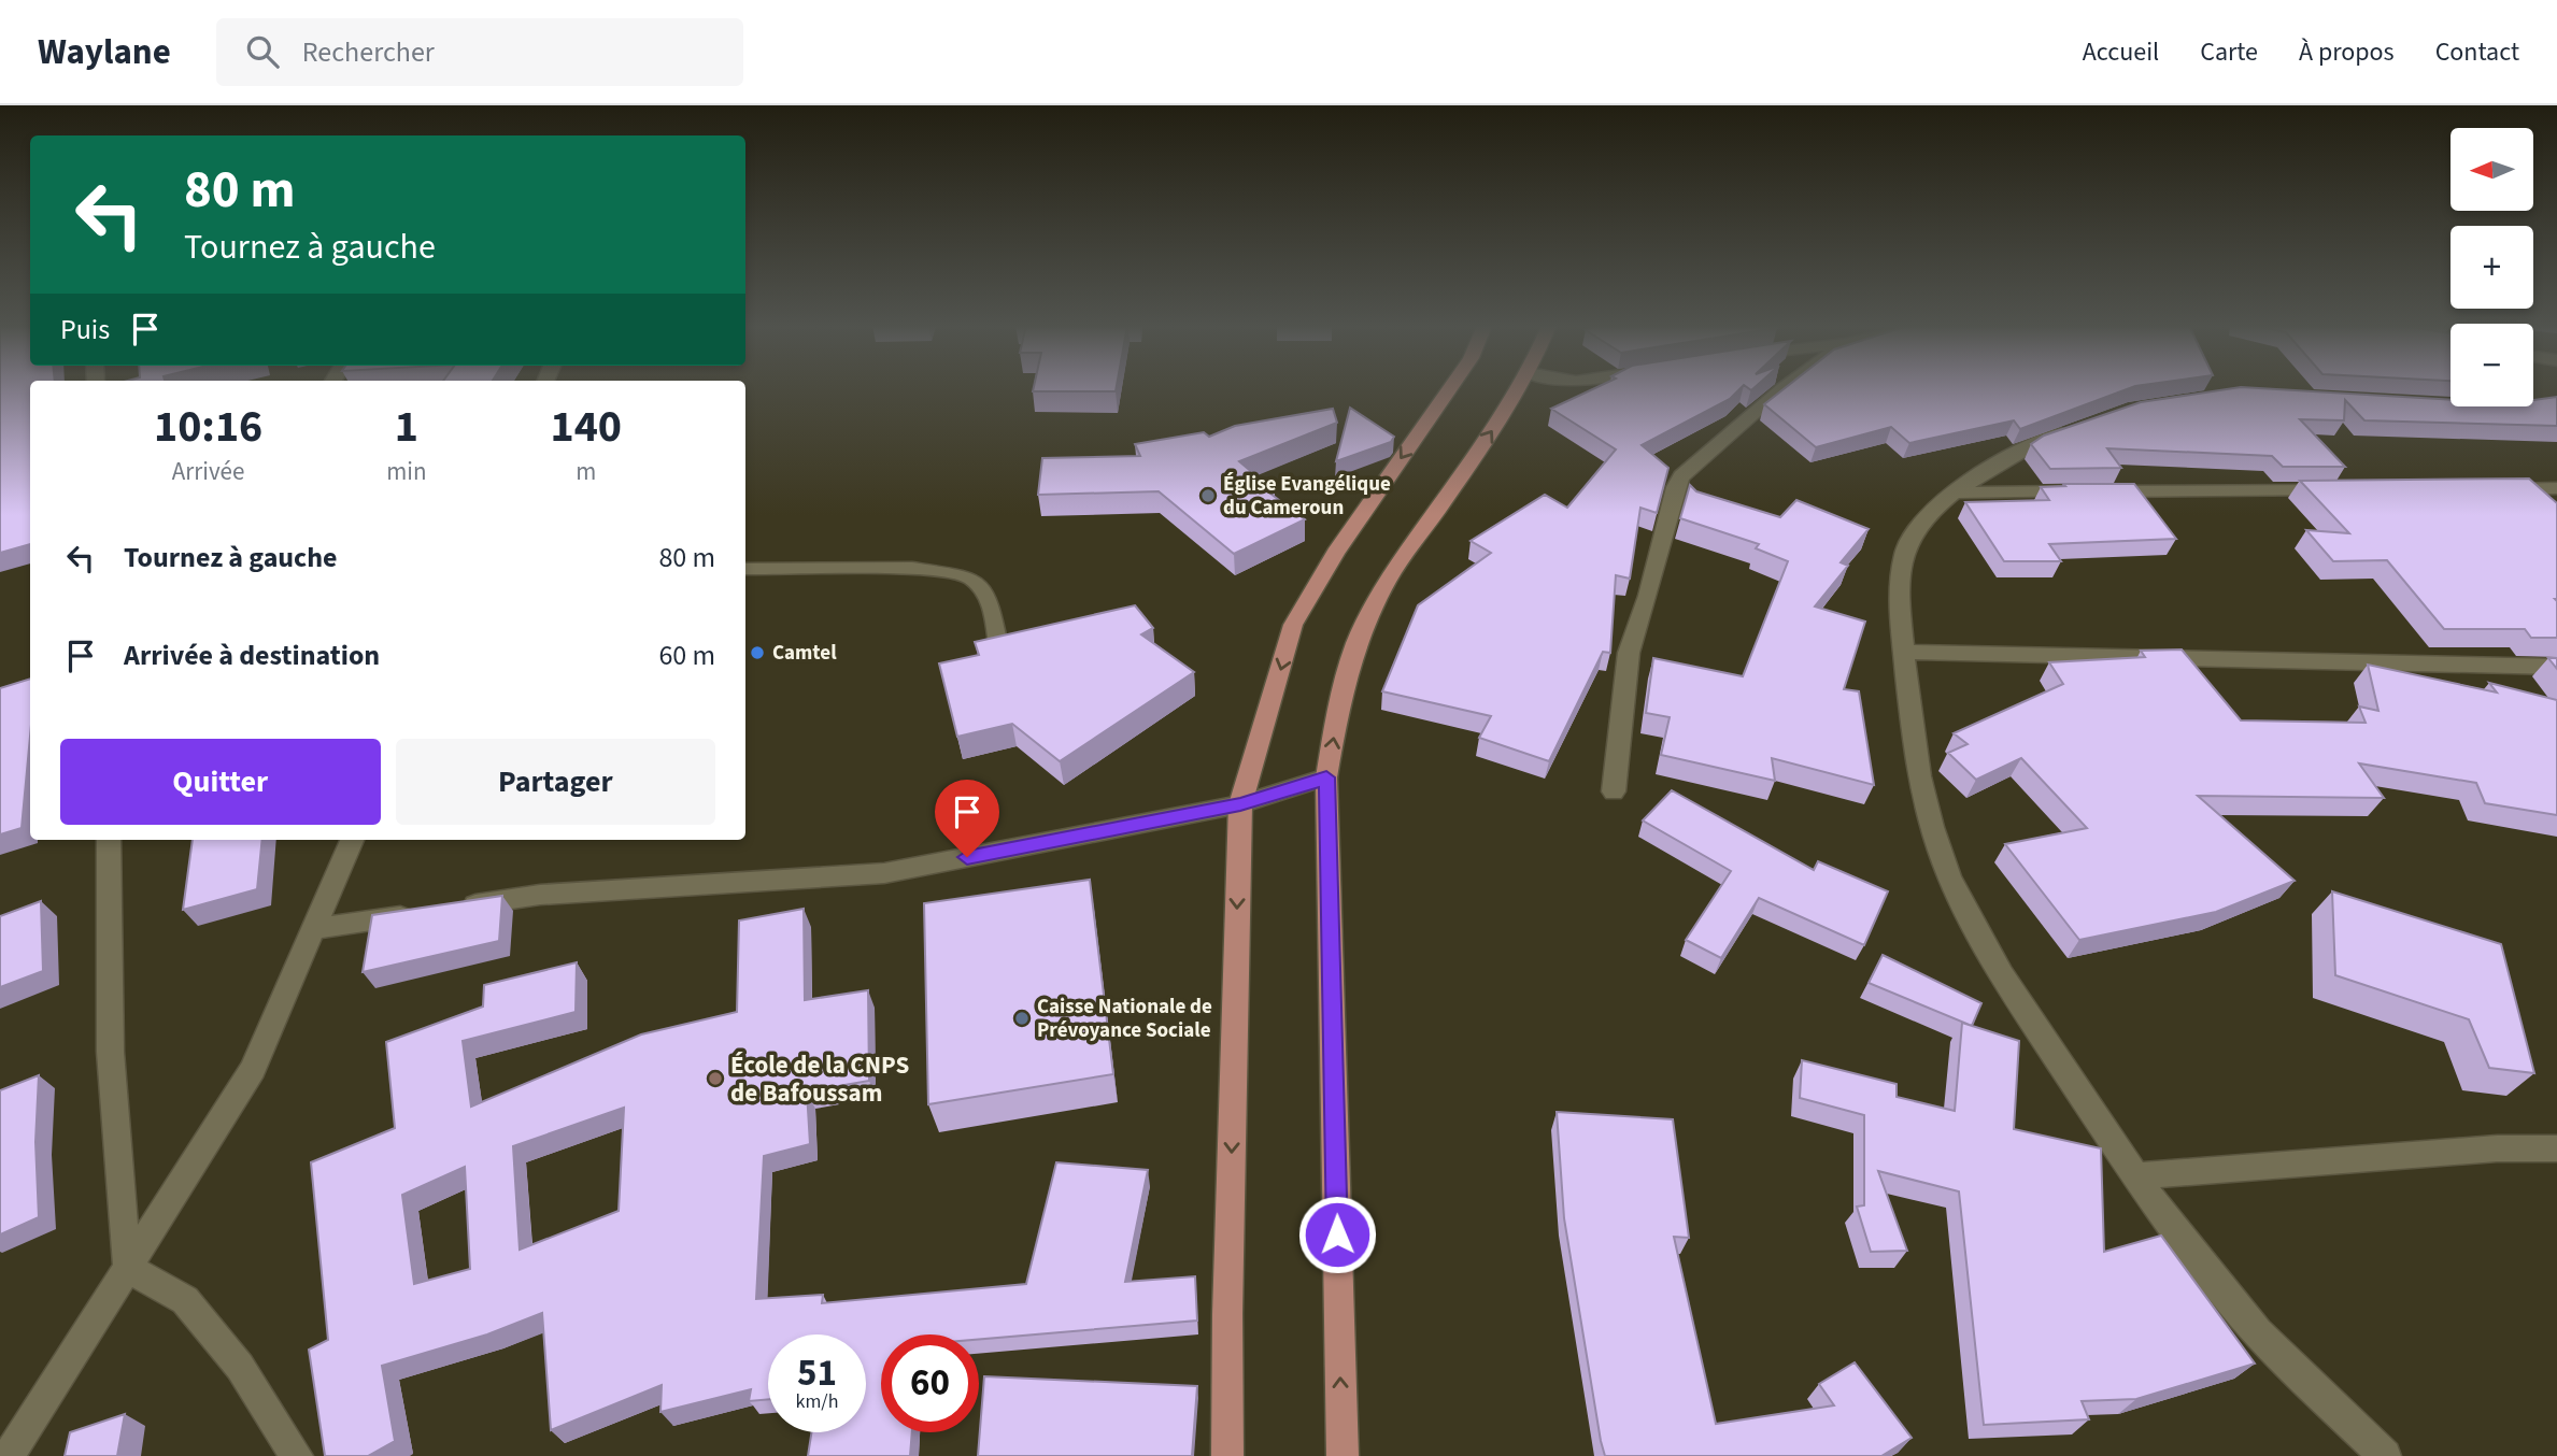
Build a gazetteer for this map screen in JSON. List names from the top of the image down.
{
  "places": [
    "Église Evangélique du Cameroun",
    "Camtel",
    "Caisse Nationale de Prévoyance Sociale",
    "École de la CNPS de Bafoussam"
  ],
  "north": "left",
  "page": {
    "header": "Waylane",
    "search": "Rechercher",
    "nav": [
      "Accueil",
      "Carte",
      "À propos",
      "Contact"
    ],
    "map_buttons": ["+", "−"],
    "turn": ["80 m", "Tournez à gauche"],
    "then": "Puis",
    "eta": [
      "10:16",
      "Arrivée",
      "1",
      "min",
      "140",
      "m"
    ],
    "list": [
      {
        "name": "Tournez à gauche",
        "value": "80 m"
      },
      {
        "name": "Arrivée à destination",
        "value": "60 m"
      }
    ],
    "buttons": ["Quitter", "Partager"],
    "speed": "51 km/h",
    "limit": "60"
  }
}
